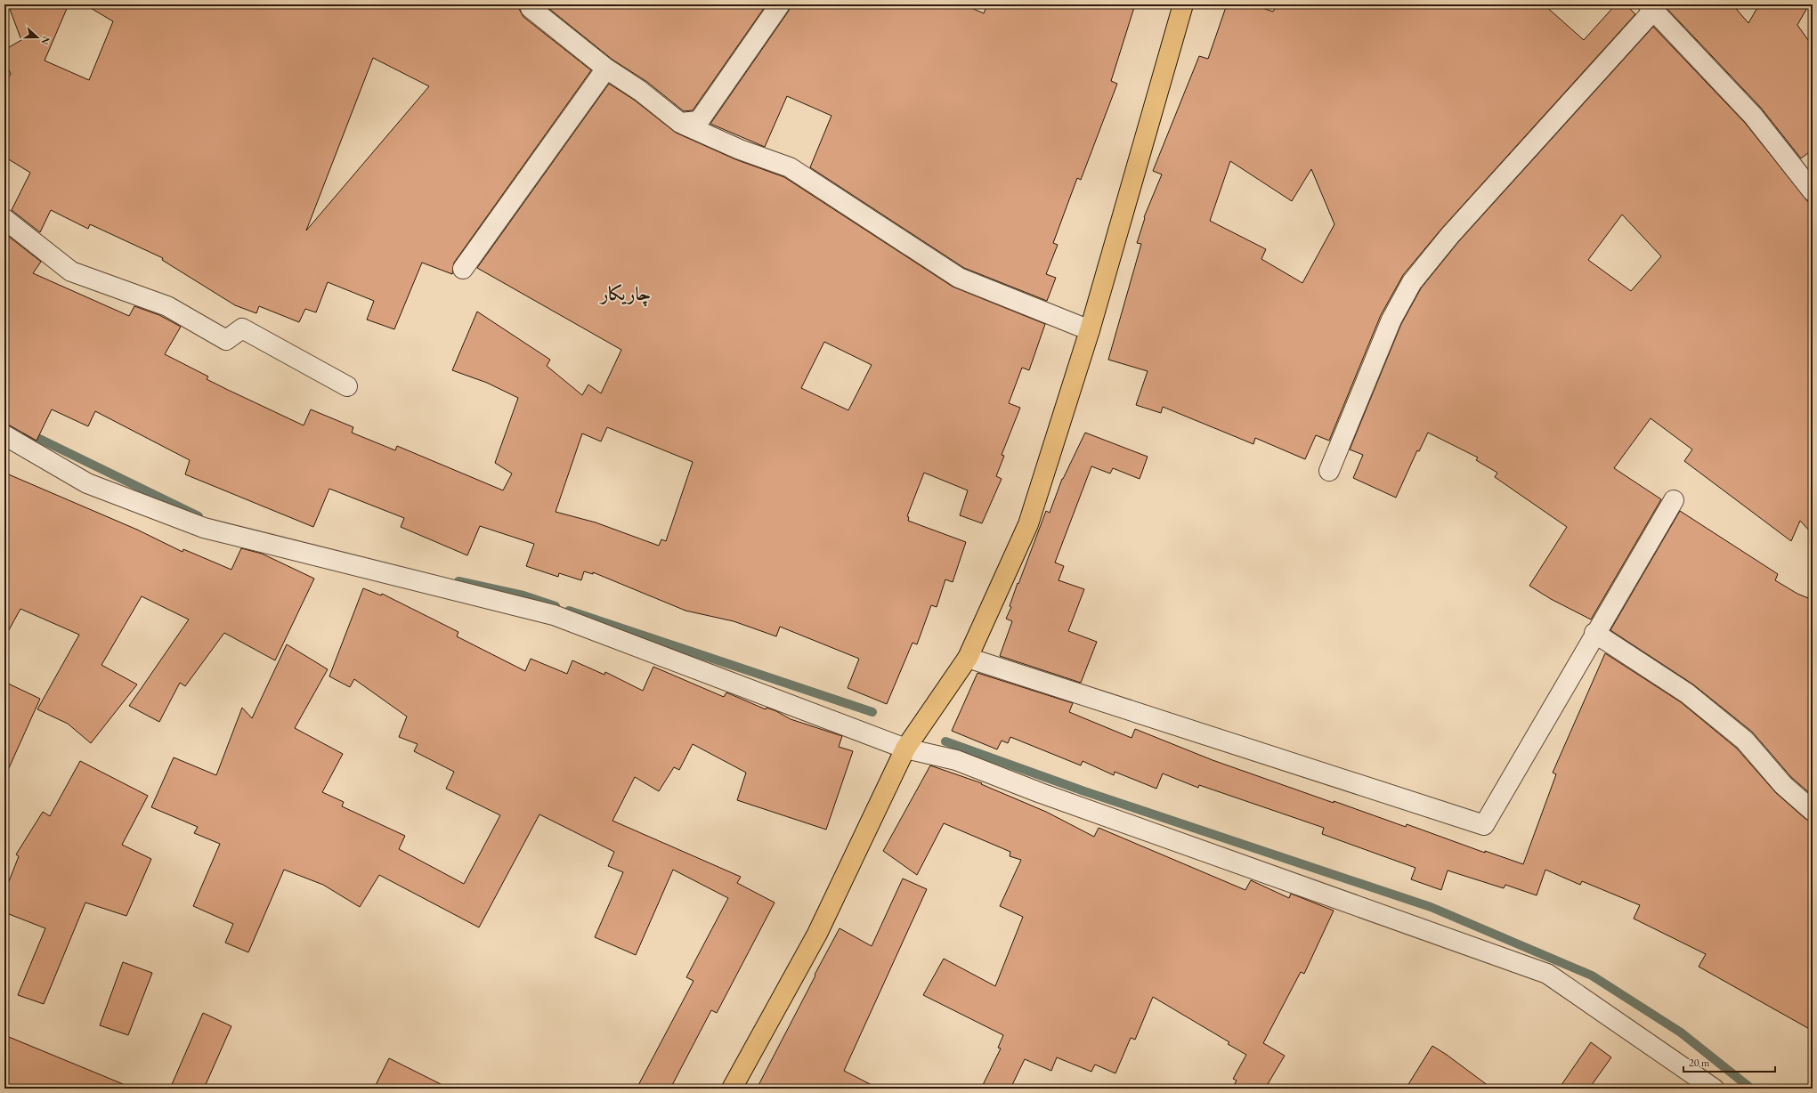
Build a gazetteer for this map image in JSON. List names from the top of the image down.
{
  "districts": ["چاریکار"],
  "scale_bar": "20 m",
  "north": "right"
}
